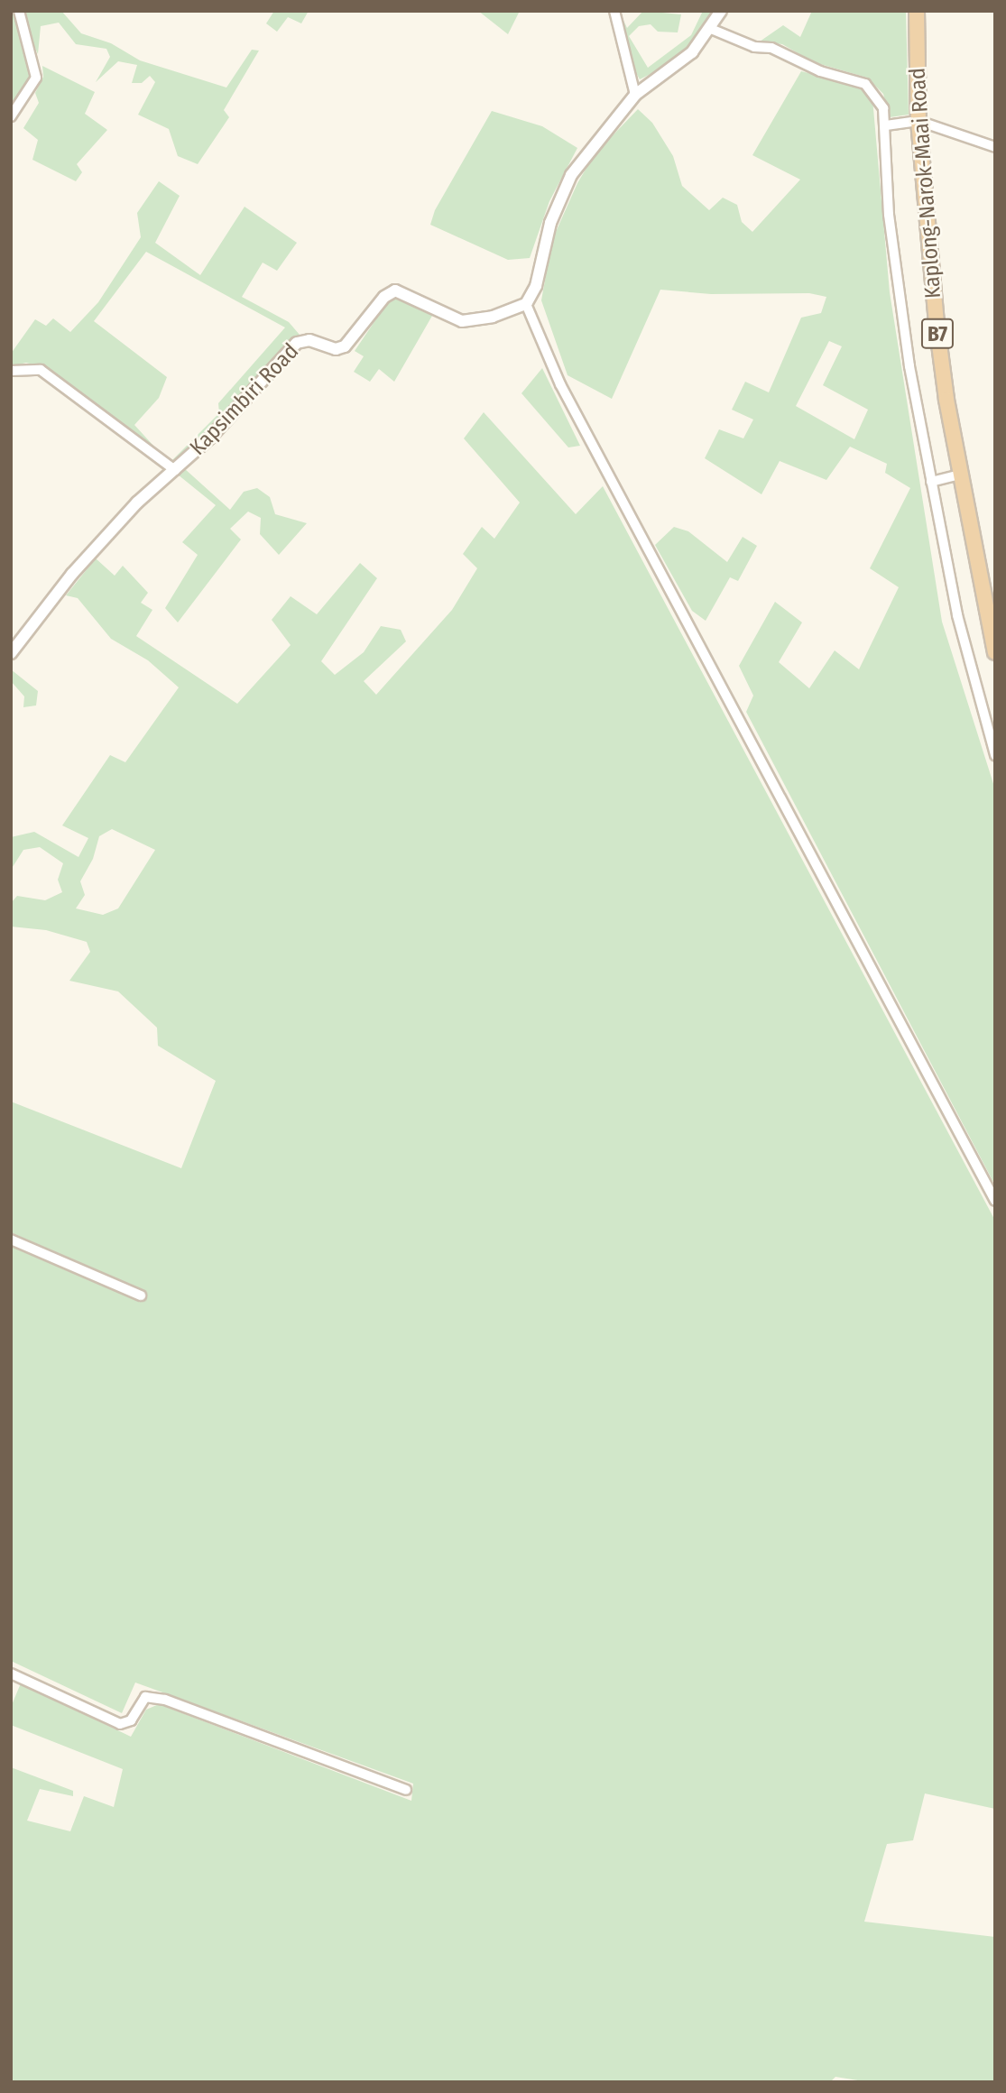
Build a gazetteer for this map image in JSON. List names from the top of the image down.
{
  "streets": {
    "highway": ["Kaplong-Narok-Maai Road", "B7"],
    "street": ["Kapsimbiri Road"]
  }
}
